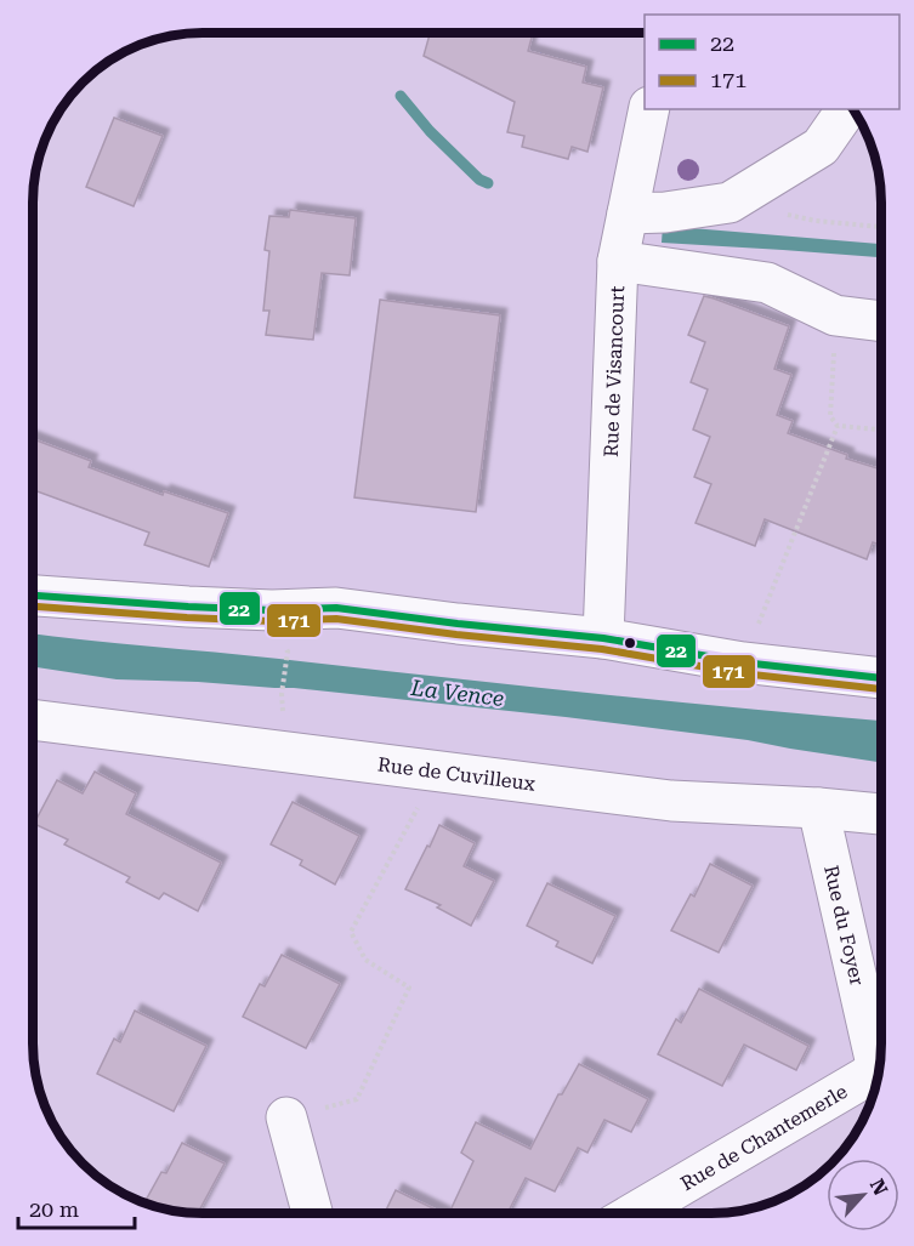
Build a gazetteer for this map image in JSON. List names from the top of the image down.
{
  "streets": {
    "street": [
      "Rue de Visancourt",
      "Rue de Cuvilleux",
      "Rue du Foyer",
      "Rue de Chantemerle"
    ]
  },
  "crossings": [
    ["Rue de Cuvilleux", "Rue du Foyer"]
  ],
  "water": ["La Vence"],
  "lines": ["transit line 22", "transit line 171"],
  "legend": ["22", "171"],
  "scale_bar": "20 m",
  "north": "top right"
}
